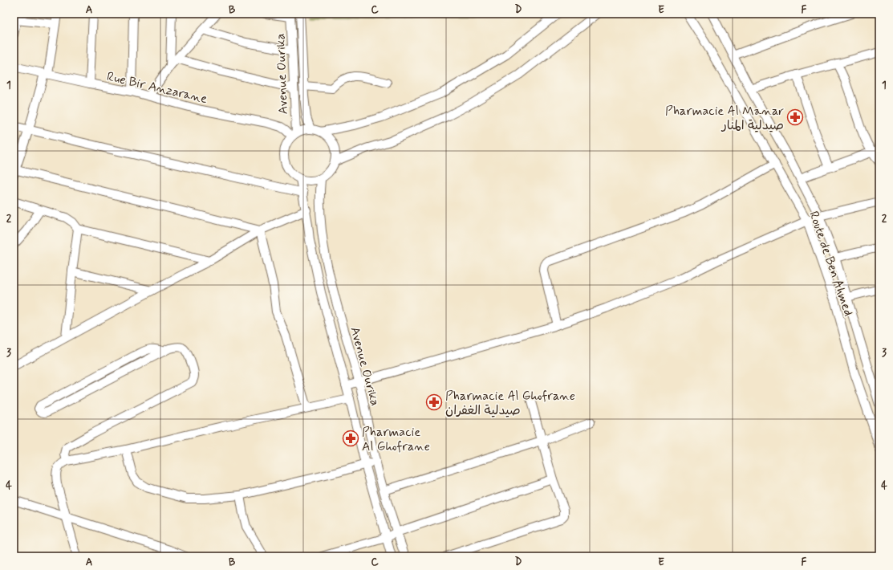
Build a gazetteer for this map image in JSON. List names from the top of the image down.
{
  "streets": {
    "street": ["Avenue Ourika", "Rue Bir Anzarane", "Route de Ben Ahmed"]
  },
  "crossings": [
    ["Avenue Ourika", "Rue Bir Anzarane"]
  ],
  "places": {
    "pharmacy": ["Pharmacie Al Manar صيدلية المنار", "Pharmacie Al Ghofrane صيدلية الغفران", "Pharmacie Al Ghofrane"]
  },
  "grid": {
    "columns": [
      "A",
      "B",
      "C",
      "D",
      "E",
      "F"
    ],
    "rows": [
      "1",
      "2",
      "3",
      "4"
    ]
  }
}
